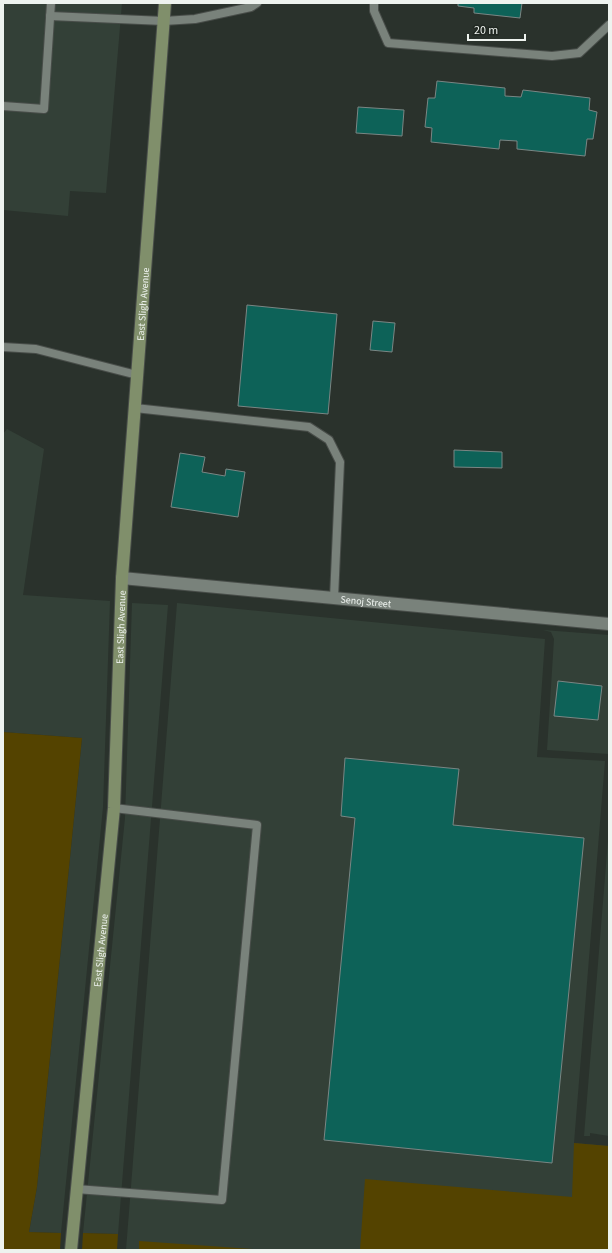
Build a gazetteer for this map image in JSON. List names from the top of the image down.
{
  "streets": {
    "street": ["East Sligh Avenue", "Senoj Street"]
  },
  "crossings": [
    ["East Sligh Avenue", "Senoj Street"]
  ],
  "scale_bar": "20 m"
}
